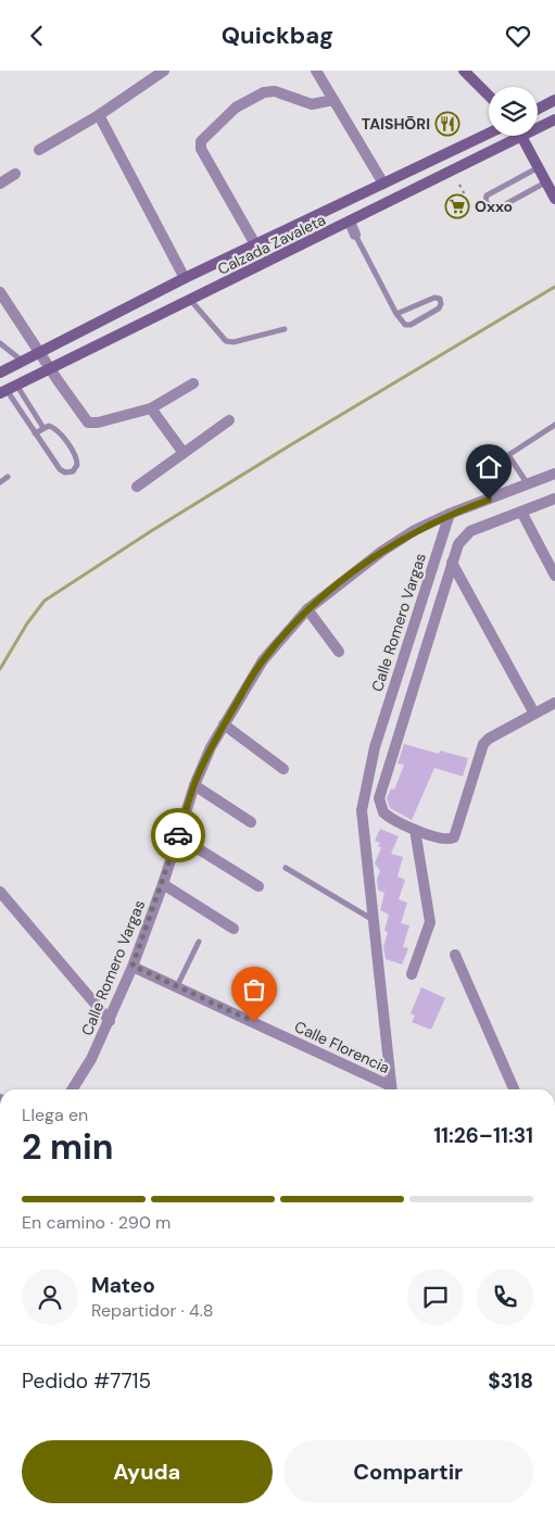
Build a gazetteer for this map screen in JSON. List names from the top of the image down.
{
  "streets": {
    "main road": ["Calzada Zavaleta"],
    "street": ["Calle Romero Vargas", "Calle Florencia"]
  },
  "crossings": [
    ["Calle Romero Vargas", "Calle Florencia"]
  ],
  "places": {
    "restaurant": ["TAISHŌRI"],
    "supermarket": ["Oxxo"]
  },
  "page": {
    "header": "Quickbag",
    "heading": ["2 min", "Llega en", "11:26–11:31"],
    "panel": [
      "Mateo",
      "Repartidor · 4.8",
      "Pedido #7715",
      "$318"
    ],
    "bar": "En camino · 290 m",
    "buttons": ["Ayuda", "Compartir"]
  }
}
